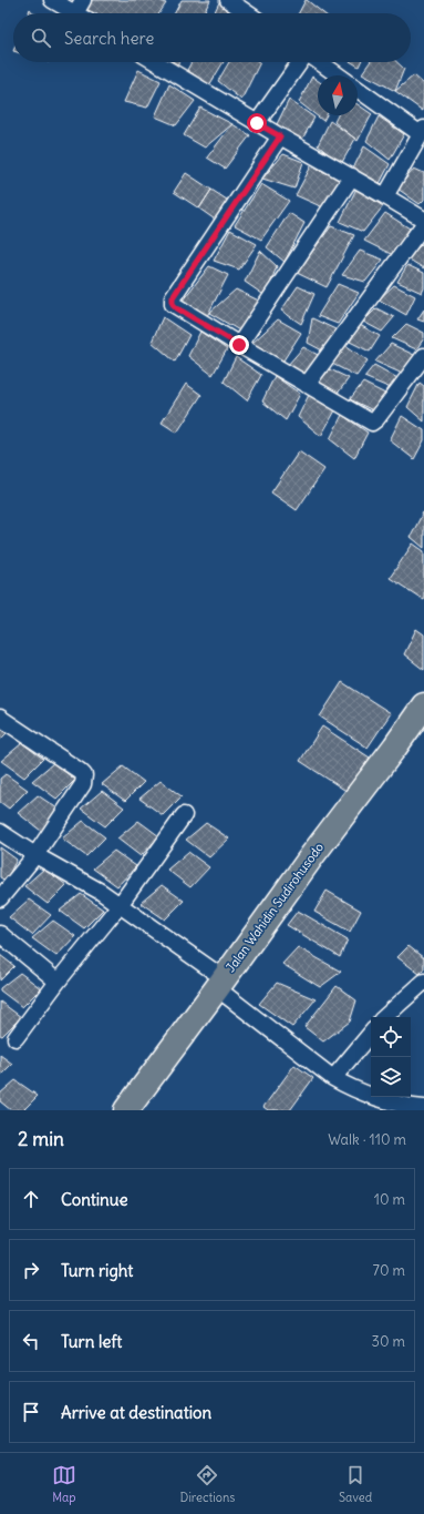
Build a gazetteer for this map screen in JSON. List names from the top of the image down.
{
  "streets": {
    "highway": ["Jalan Wahidin Sudirohusodo"]
  },
  "north": "top",
  "page": {
    "search": "Search here",
    "heading": ["2 min", "Walk · 110 m"],
    "list": [
      ["Continue", "10 m"],
      ["Turn right", "70 m"],
      ["Turn left", "30 m"],
      "Arrive at destination"
    ],
    "nav": ["Map", "Directions", "Saved"]
  }
}
